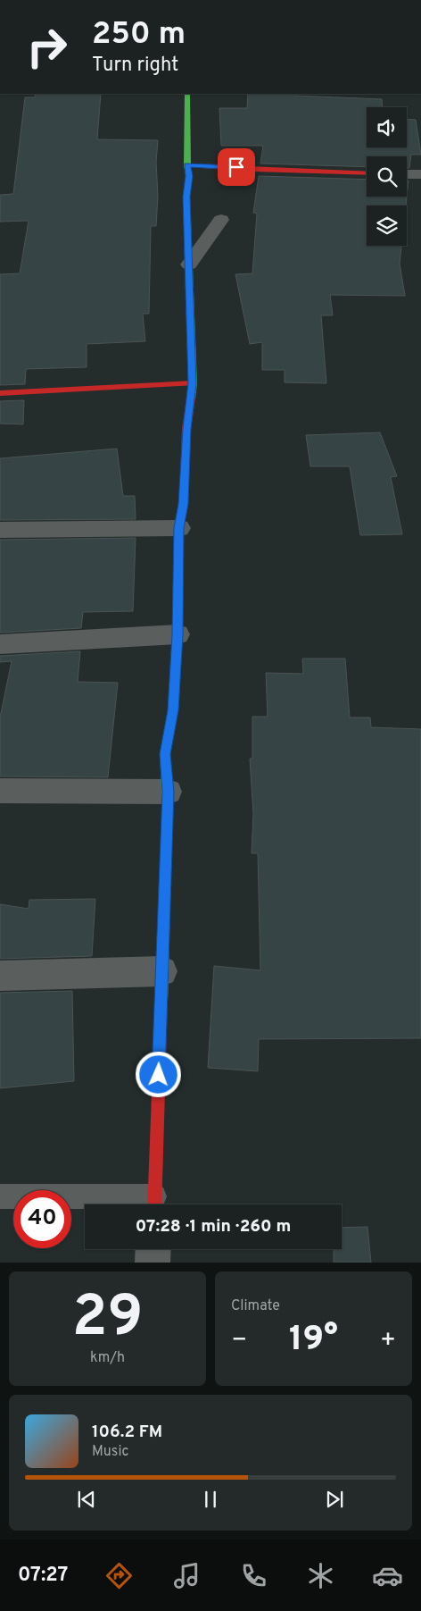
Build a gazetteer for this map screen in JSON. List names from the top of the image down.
{
  "page": {
    "turn": ["250 m", "Turn right"],
    "limit": "40",
    "trip": "07:28 · 1 min · 260 m",
    "tile": [
      ["29", "km/h"],
      "Climate"
    ],
    "heat": ["−", "19°", "+"],
    "song": ["106.2 FM", "Music"],
    "tabs": "07:27"
  }
}
